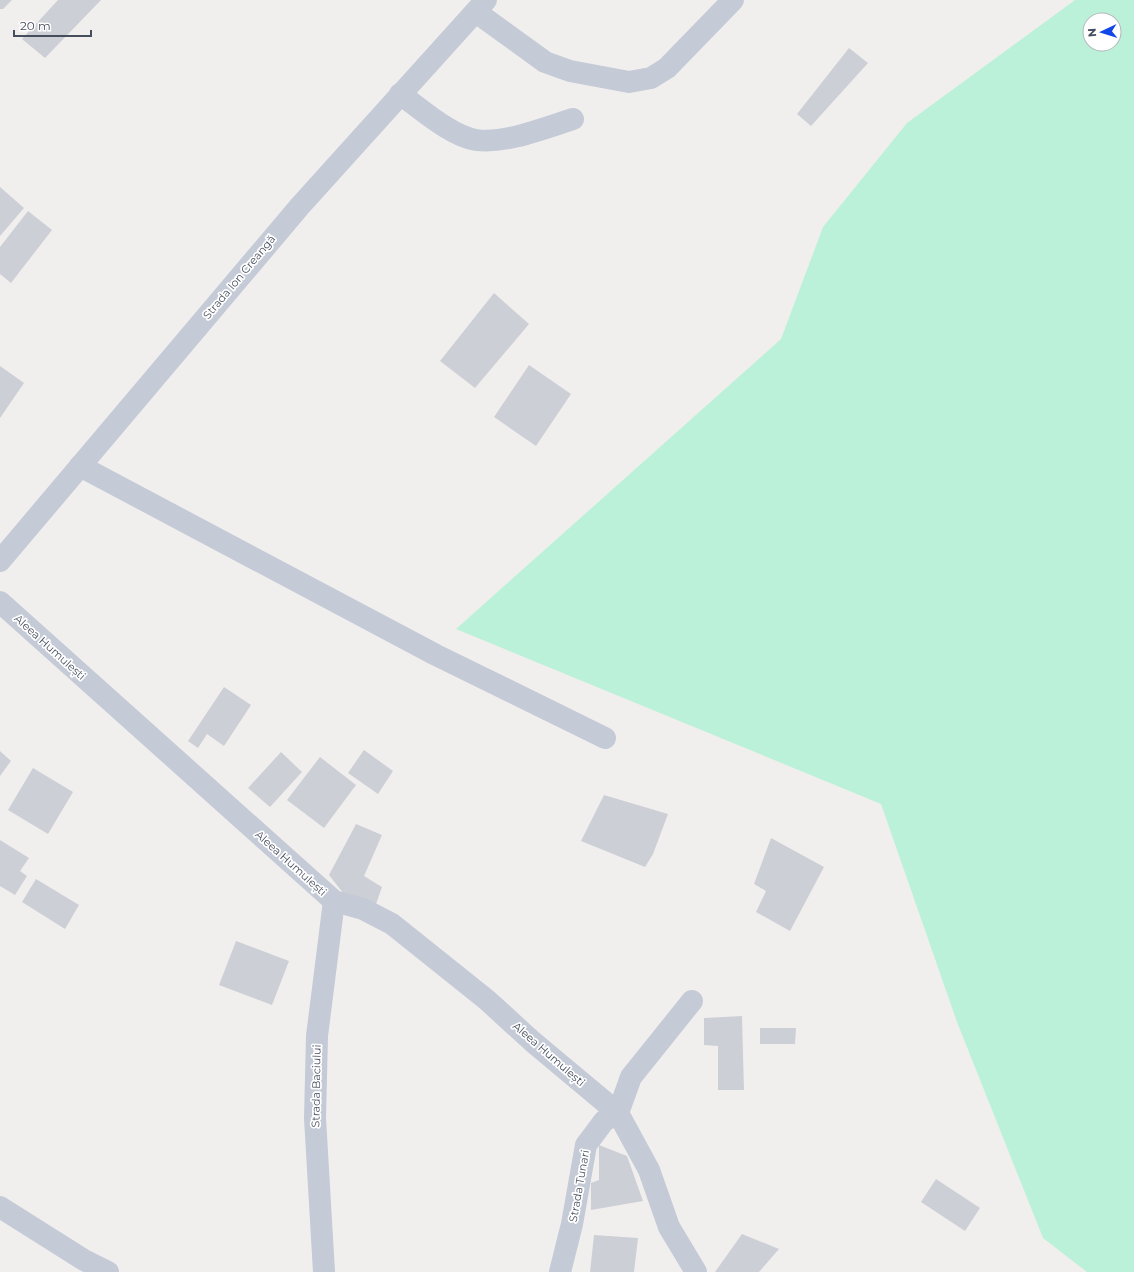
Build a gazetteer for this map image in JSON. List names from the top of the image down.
{
  "streets": {
    "street": [
      "Strada Ion Creangă",
      "Aleea Humulești",
      "Strada Baciului",
      "Strada Tunari"
    ]
  },
  "crossings": [
    ["Aleea Humulești", "Strada Baciului"],
    ["Aleea Humulești", "Strada Tunari"]
  ],
  "scale_bar": "20 m",
  "north": "left"
}
